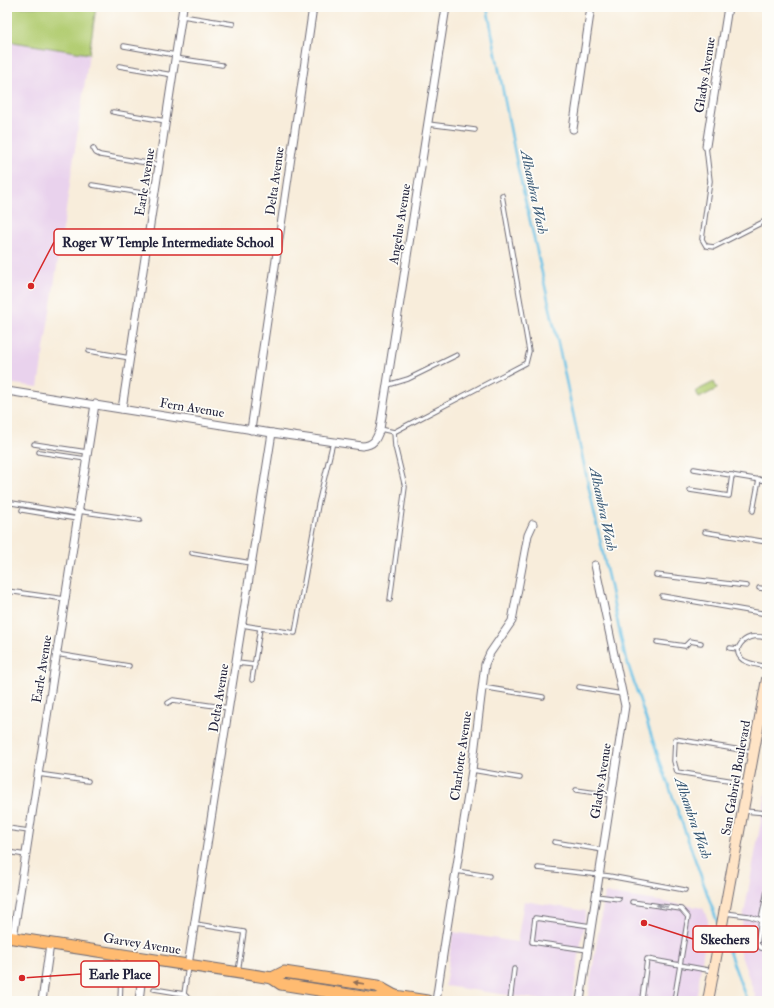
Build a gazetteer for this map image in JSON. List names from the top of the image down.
{
  "streets": {
    "main road": ["San Gabriel Boulevard", "Garvey Avenue"],
    "street": [
      "Gladys Avenue",
      "Delta Avenue",
      "Earle Avenue",
      "Angelus Avenue",
      "Fern Avenue",
      "Charlotte Avenue"
    ]
  },
  "crossings": [
    ["Delta Avenue", "Fern Avenue"],
    ["Delta Avenue", "Garvey Avenue"],
    ["Earle Avenue", "Fern Avenue"],
    ["Earle Avenue", "Garvey Avenue"],
    ["Angelus Avenue", "Fern Avenue"]
  ],
  "water": ["Alhambra Wash"],
  "places": ["Roger W Temple Intermediate School", "Skechers", "Earle Place"]
}
